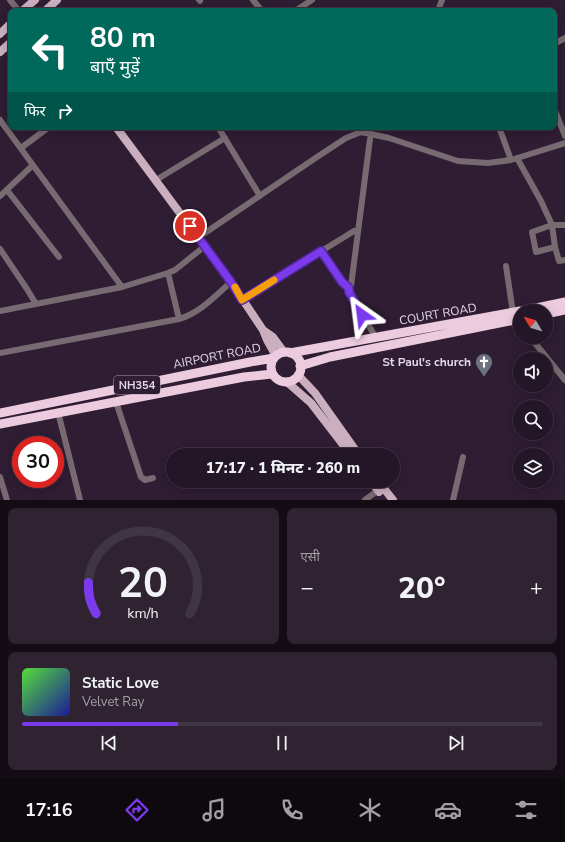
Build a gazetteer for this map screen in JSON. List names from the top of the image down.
{
  "streets": {
    "highway": ["COURT ROAD", "AIRPORT ROAD", "NH354"]
  },
  "crossings": [
    ["COURT ROAD", "AIRPORT ROAD"],
    ["COURT ROAD", "NH354"],
    ["AIRPORT ROAD", "NH354"]
  ],
  "places": {
    "church": ["St Paul's church"]
  },
  "north": "top left",
  "page": {
    "turn": ["80 m", "बाएँ मुड़ें"],
    "then": "फिर",
    "limit": "30",
    "trip": "17:17 · 1 मिनट · 260 m",
    "tile": "एसी",
    "heat": ["−", "20°", "+"],
    "song": ["Static Love", "Velvet Ray"],
    "tabs": "17:16",
    "gauge": ["20", "km/h"]
  }
}
